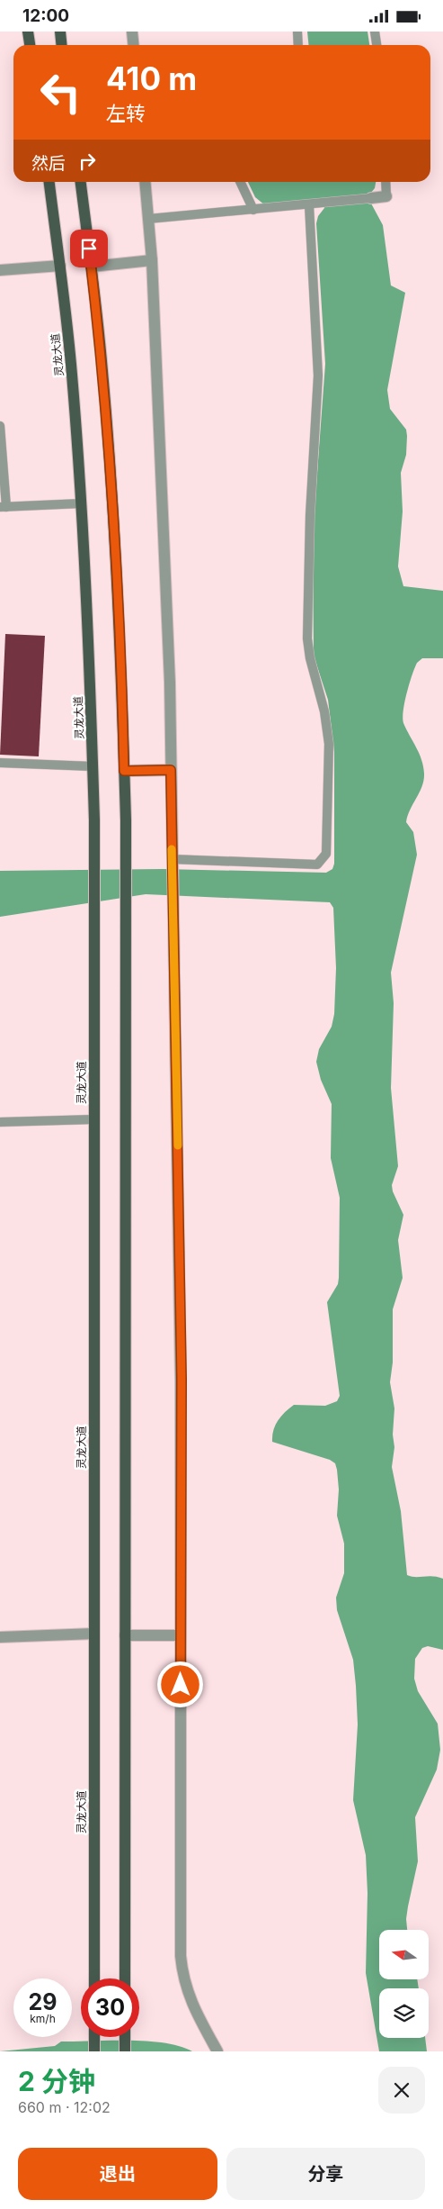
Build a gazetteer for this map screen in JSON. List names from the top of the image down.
{
  "streets": {
    "main road": ["灵龙大道"]
  },
  "north": "left",
  "page": {
    "status": "12:00",
    "turn": ["410 m", "左转"],
    "then": "然后",
    "speed": "29 km/h",
    "limit": "30",
    "heading": ["2 分钟", "660 m · 12:02"],
    "buttons": ["退出", "分享"]
  }
}
